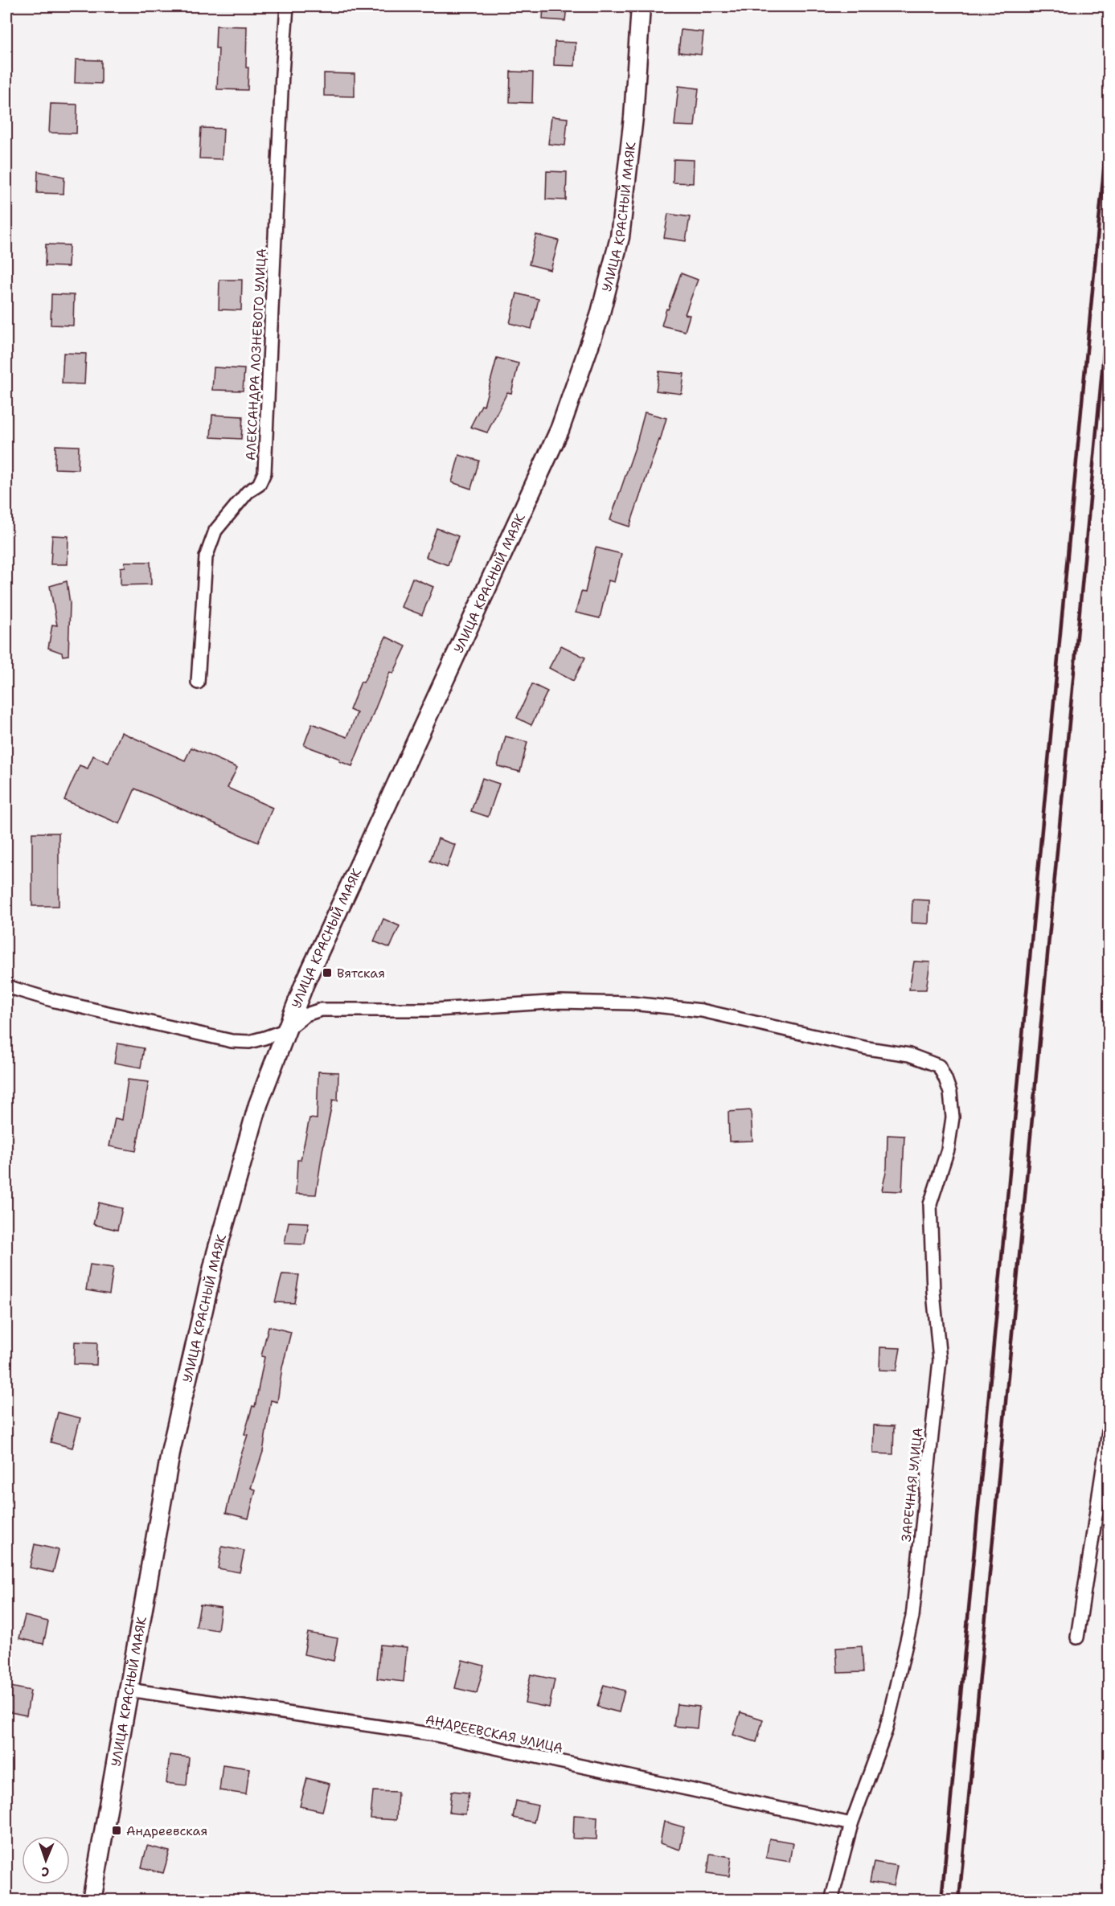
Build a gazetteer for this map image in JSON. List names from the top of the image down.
{
  "streets": {
    "street": [
      "УЛИЦА КРАСНЫЙ МАЯК",
      "АЛЕКСАНДРА ЛОЗНЕВОГО УЛИЦА",
      "ЗАРЕЧНАЯ УЛИЦА",
      "АНДРЕЕВСКАЯ УЛИЦА"
    ]
  },
  "crossings": [
    ["УЛИЦА КРАСНЫЙ МАЯК", "ЗАРЕЧНАЯ УЛИЦА"],
    ["УЛИЦА КРАСНЫЙ МАЯК", "АНДРЕЕВСКАЯ УЛИЦА"],
    ["ЗАРЕЧНАЯ УЛИЦА", "АНДРЕЕВСКАЯ УЛИЦА"]
  ],
  "places": {
    "transit": ["Вятская", "Андреевская"]
  },
  "north": "bottom"
}
